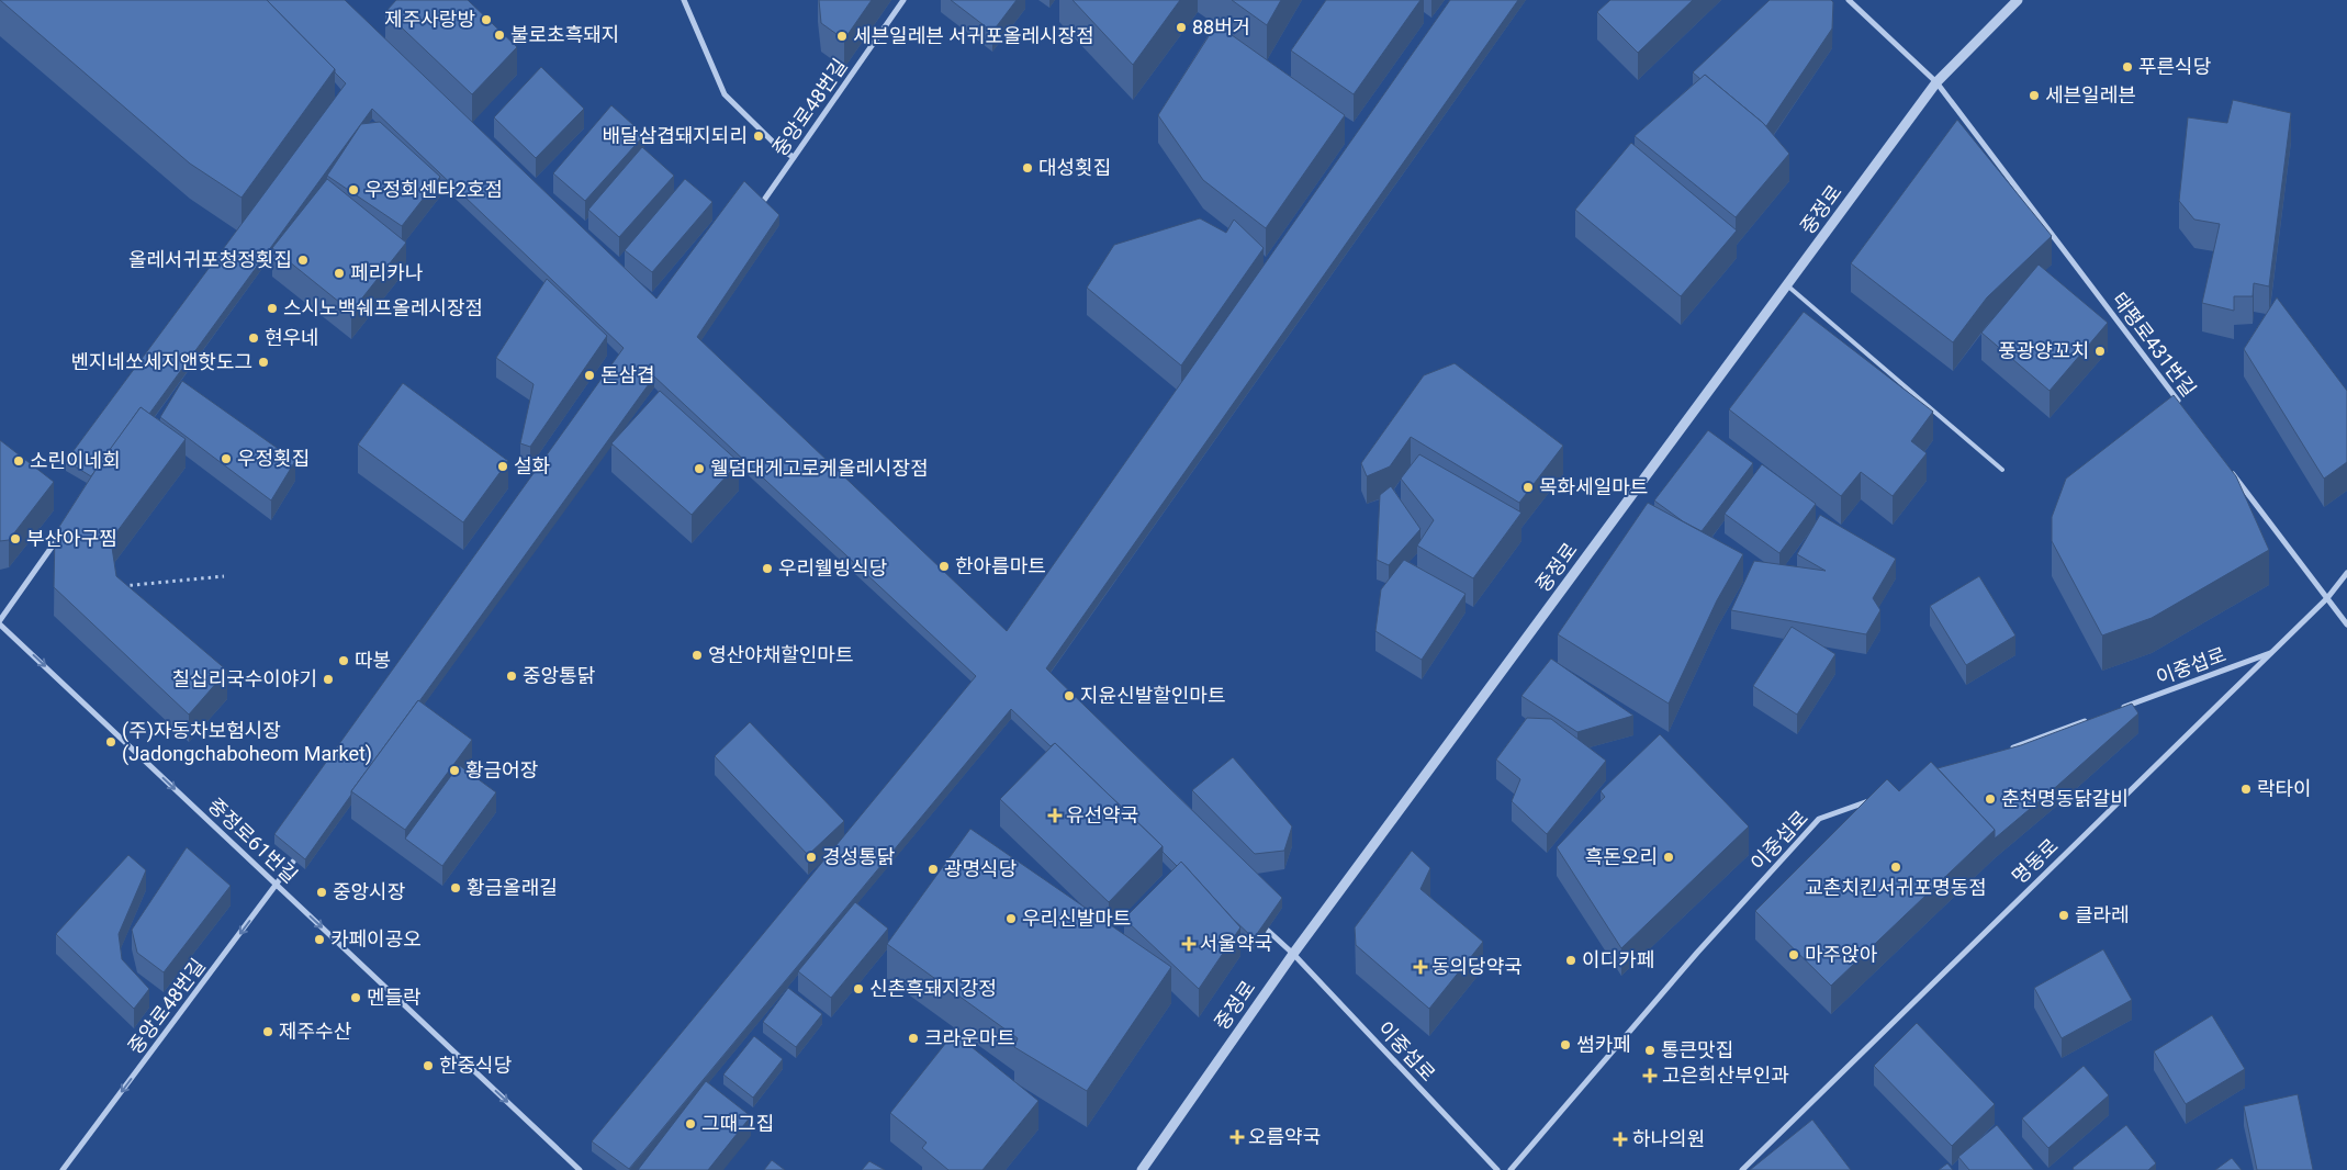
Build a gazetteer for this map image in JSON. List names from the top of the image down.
{
  "streets": {
    "street": [
      "중앙로48번길",
      "중정로",
      "태평로431번길",
      "이중섭로",
      "중정로61번길",
      "명동로"
    ]
  },
  "crossings": [
    ["중앙로48번길", "중정로61번길"],
    ["중정로", "태평로431번길"],
    ["중정로", "이중섭로"],
    ["이중섭로", "명동로"]
  ],
  "one_way": ["중앙로48번길", "중정로61번길"],
  "places": {
    "other": [
      "제주사랑방",
      "88버거",
      "불로초흑돼지",
      "세븐일레븐 서귀포올레시장점",
      "푸른식당",
      "세븐일레븐",
      "배달삼겹돼지되리",
      "대성횟집",
      "우정회센타2호점",
      "올레서귀포청정횟집",
      "페리카나",
      "스시노백쉐프올레시장점",
      "현우네",
      "풍광양꼬치",
      "벤지네쏘세지앤핫도그",
      "돈삼겹",
      "우정횟집",
      "소린이네회",
      "설화",
      "웰덤대게고로케올레시장점",
      "목화세일마트",
      "부산아구찜",
      "한아름마트",
      "우리웰빙식당",
      "영산야채할인마트",
      "따봉",
      "중앙통닭",
      "칠십리국수이야기",
      "지윤신발할인마트",
      "(주)자동차보험시장 (Jadongchaboheom Market)",
      "황금어장",
      "락타이",
      "춘천명동닭갈비",
      "경성통닭",
      "흑돈오리",
      "교촌치킨서귀포명동점",
      "광명식당",
      "황금올래길",
      "중앙시장",
      "클라레",
      "우리신발마트",
      "카페이공오",
      "마주앉아",
      "이디카페",
      "신촌흑돼지강정",
      "멘들락",
      "제주수산",
      "크라운마트",
      "썸카페",
      "통큰맛집",
      "한중식당",
      "그때그집"
    ],
    "health": [
      "유선약국",
      "서울약국",
      "동의당약국",
      "고은희산부인과",
      "오름약국",
      "하나의원"
    ]
  }
}
